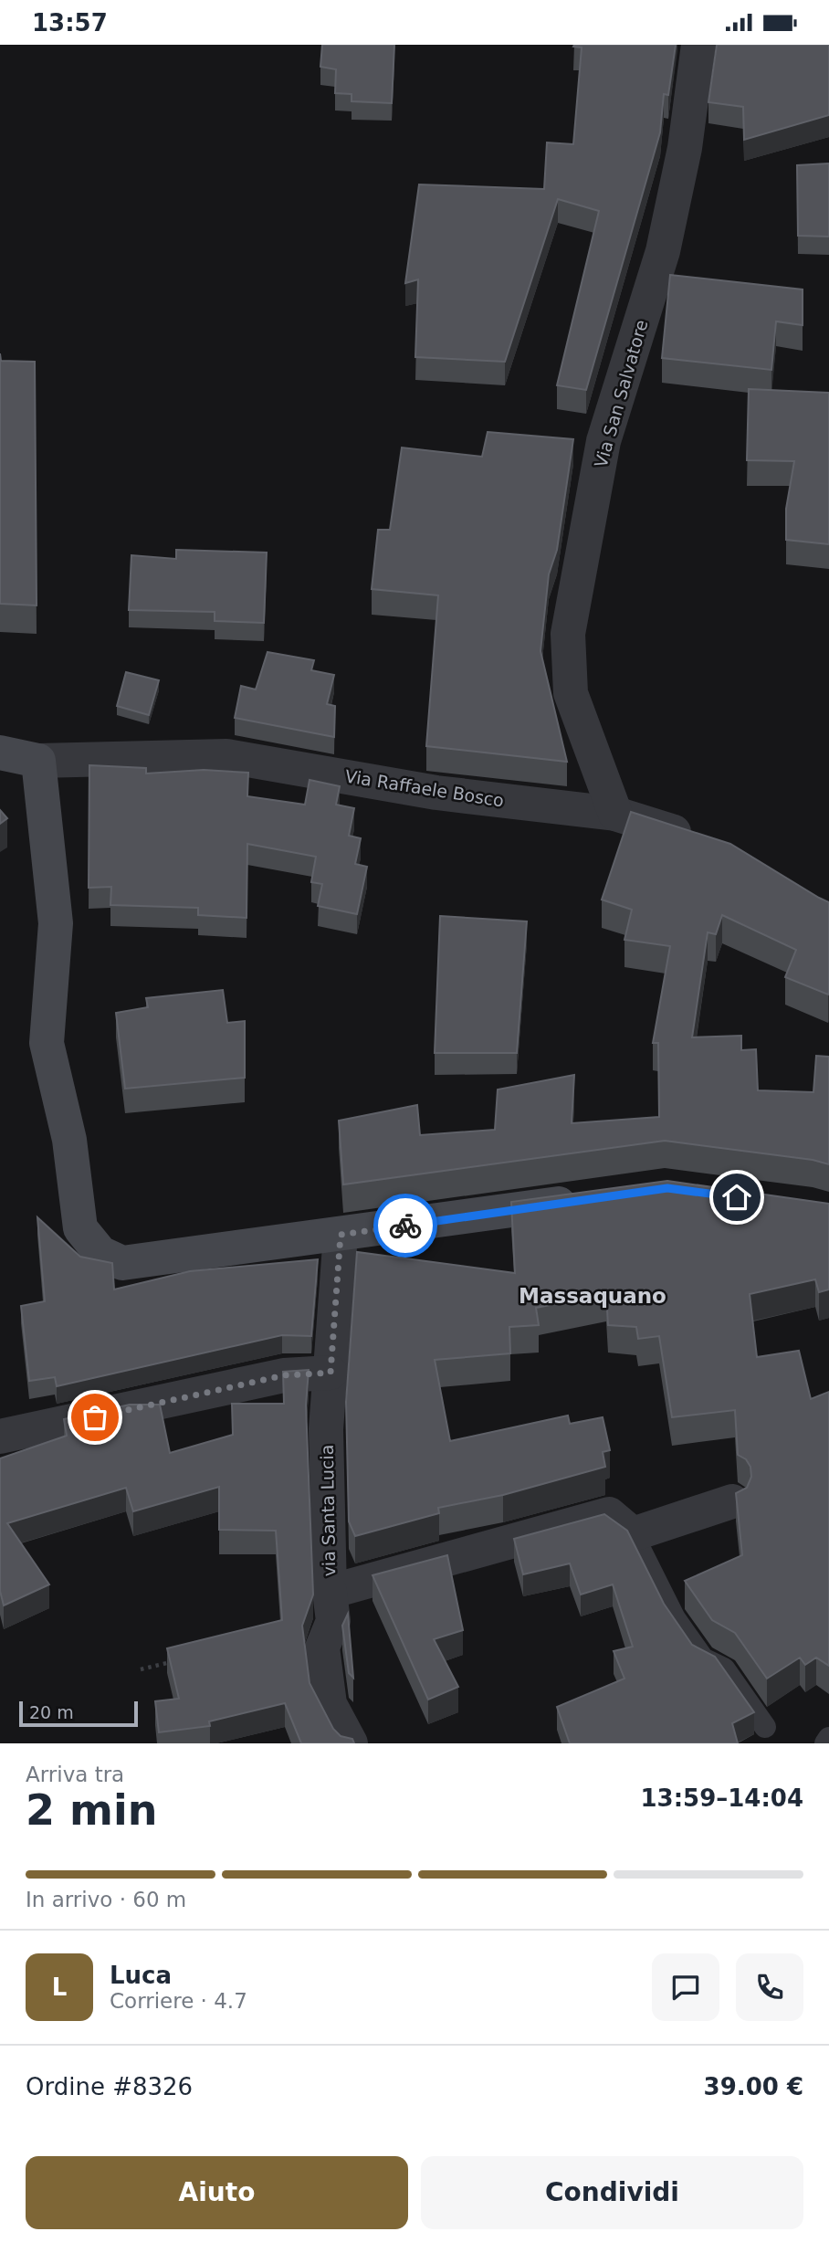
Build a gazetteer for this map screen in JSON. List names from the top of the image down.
{
  "streets": {
    "street": ["Via San Salvatore", "Via Raffaele Bosco", "via Santa Lucia"]
  },
  "crossings": [
    ["Via San Salvatore", "Via Raffaele Bosco"]
  ],
  "districts": ["Massaquano"],
  "scale_bar": "20 m",
  "page": {
    "status": "13:57",
    "scale": "20 m",
    "heading": ["2 min", "Arriva tra", "13:59–14:04"],
    "panel": [
      "Luca",
      "Corriere · 4.7",
      "Ordine #8326",
      "39.00 €"
    ],
    "bar": "In arrivo · 60 m",
    "round": "L",
    "buttons": ["Aiuto", "Condividi"]
  }
}
